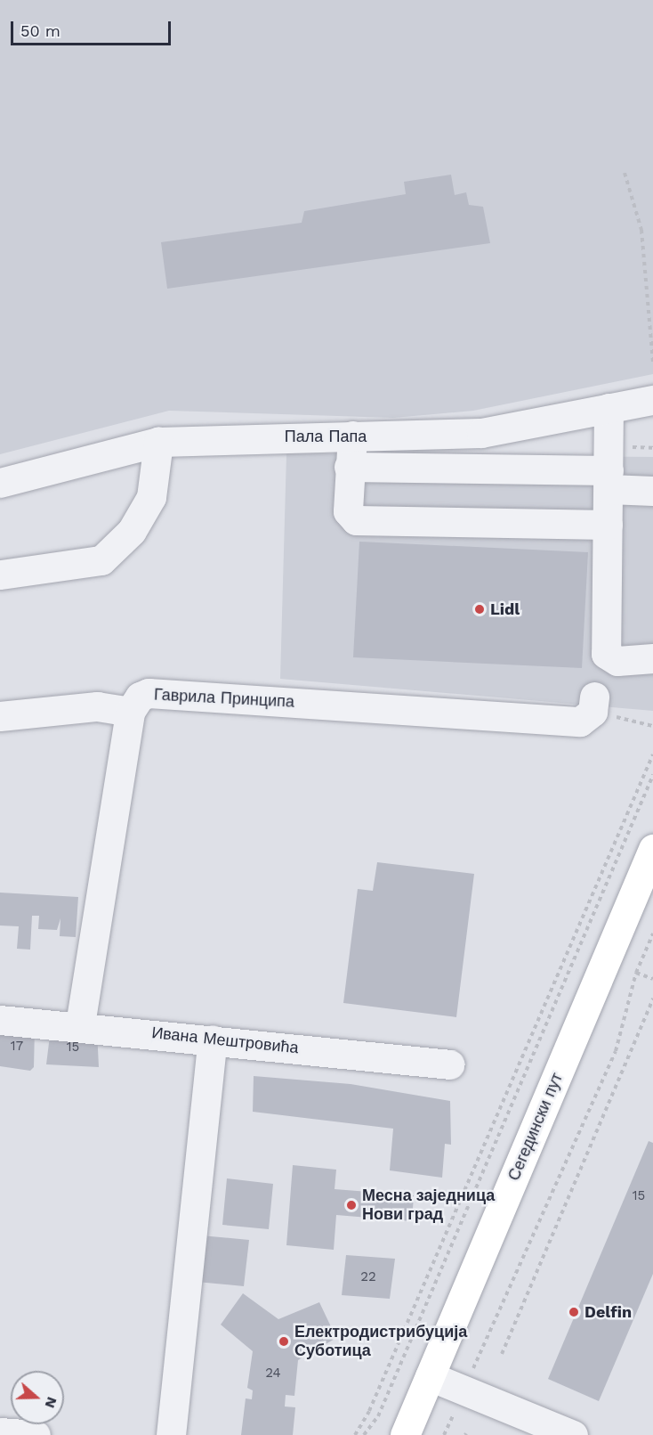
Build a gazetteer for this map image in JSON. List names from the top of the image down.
{
  "streets": {
    "main road": ["Сегедински пут"],
    "street": ["Пала Папа", "Гаврила Принципа", "Ивана Мештровића"]
  },
  "places": [
    "Lidl",
    "Месна заједница Нови град",
    "Delfin",
    "Електродистрибуција Суботица"
  ],
  "house_numbers": [
    "17",
    "15",
    "15",
    "22",
    "24"
  ],
  "scale_bar": "50 m",
  "north": "right"
}
